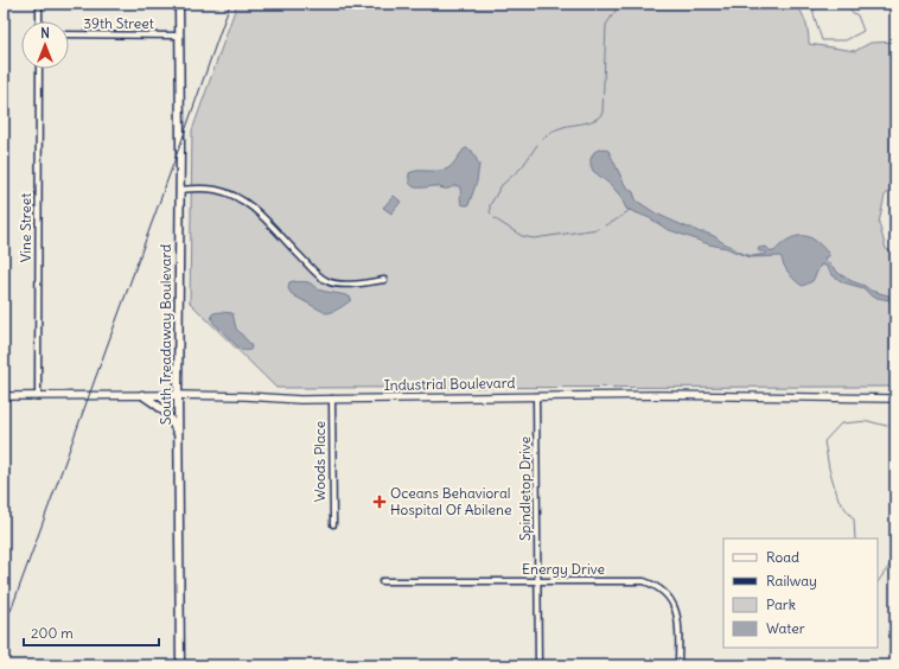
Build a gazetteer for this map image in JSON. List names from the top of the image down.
{
  "streets": {
    "main road": ["South Treadaway Boulevard", "Industrial Boulevard"],
    "street": [
      "39th Street",
      "Vine Street",
      "Woods Place",
      "Spindletop Drive",
      "Energy Drive"
    ]
  },
  "crossings": [
    ["39th Street", "South Treadaway Boulevard"],
    ["Vine Street", "Industrial Boulevard"],
    ["South Treadaway Boulevard", "Industrial Boulevard"],
    ["Industrial Boulevard", "Woods Place"],
    ["Industrial Boulevard", "Spindletop Drive"],
    ["Spindletop Drive", "Energy Drive"]
  ],
  "places": {
    "health": ["Oceans Behavioral Hospital Of Abilene"]
  },
  "legend": [
    "Road",
    "Railway",
    "Park",
    "Water"
  ],
  "scale_bar": "200 m",
  "north": "top"
}
